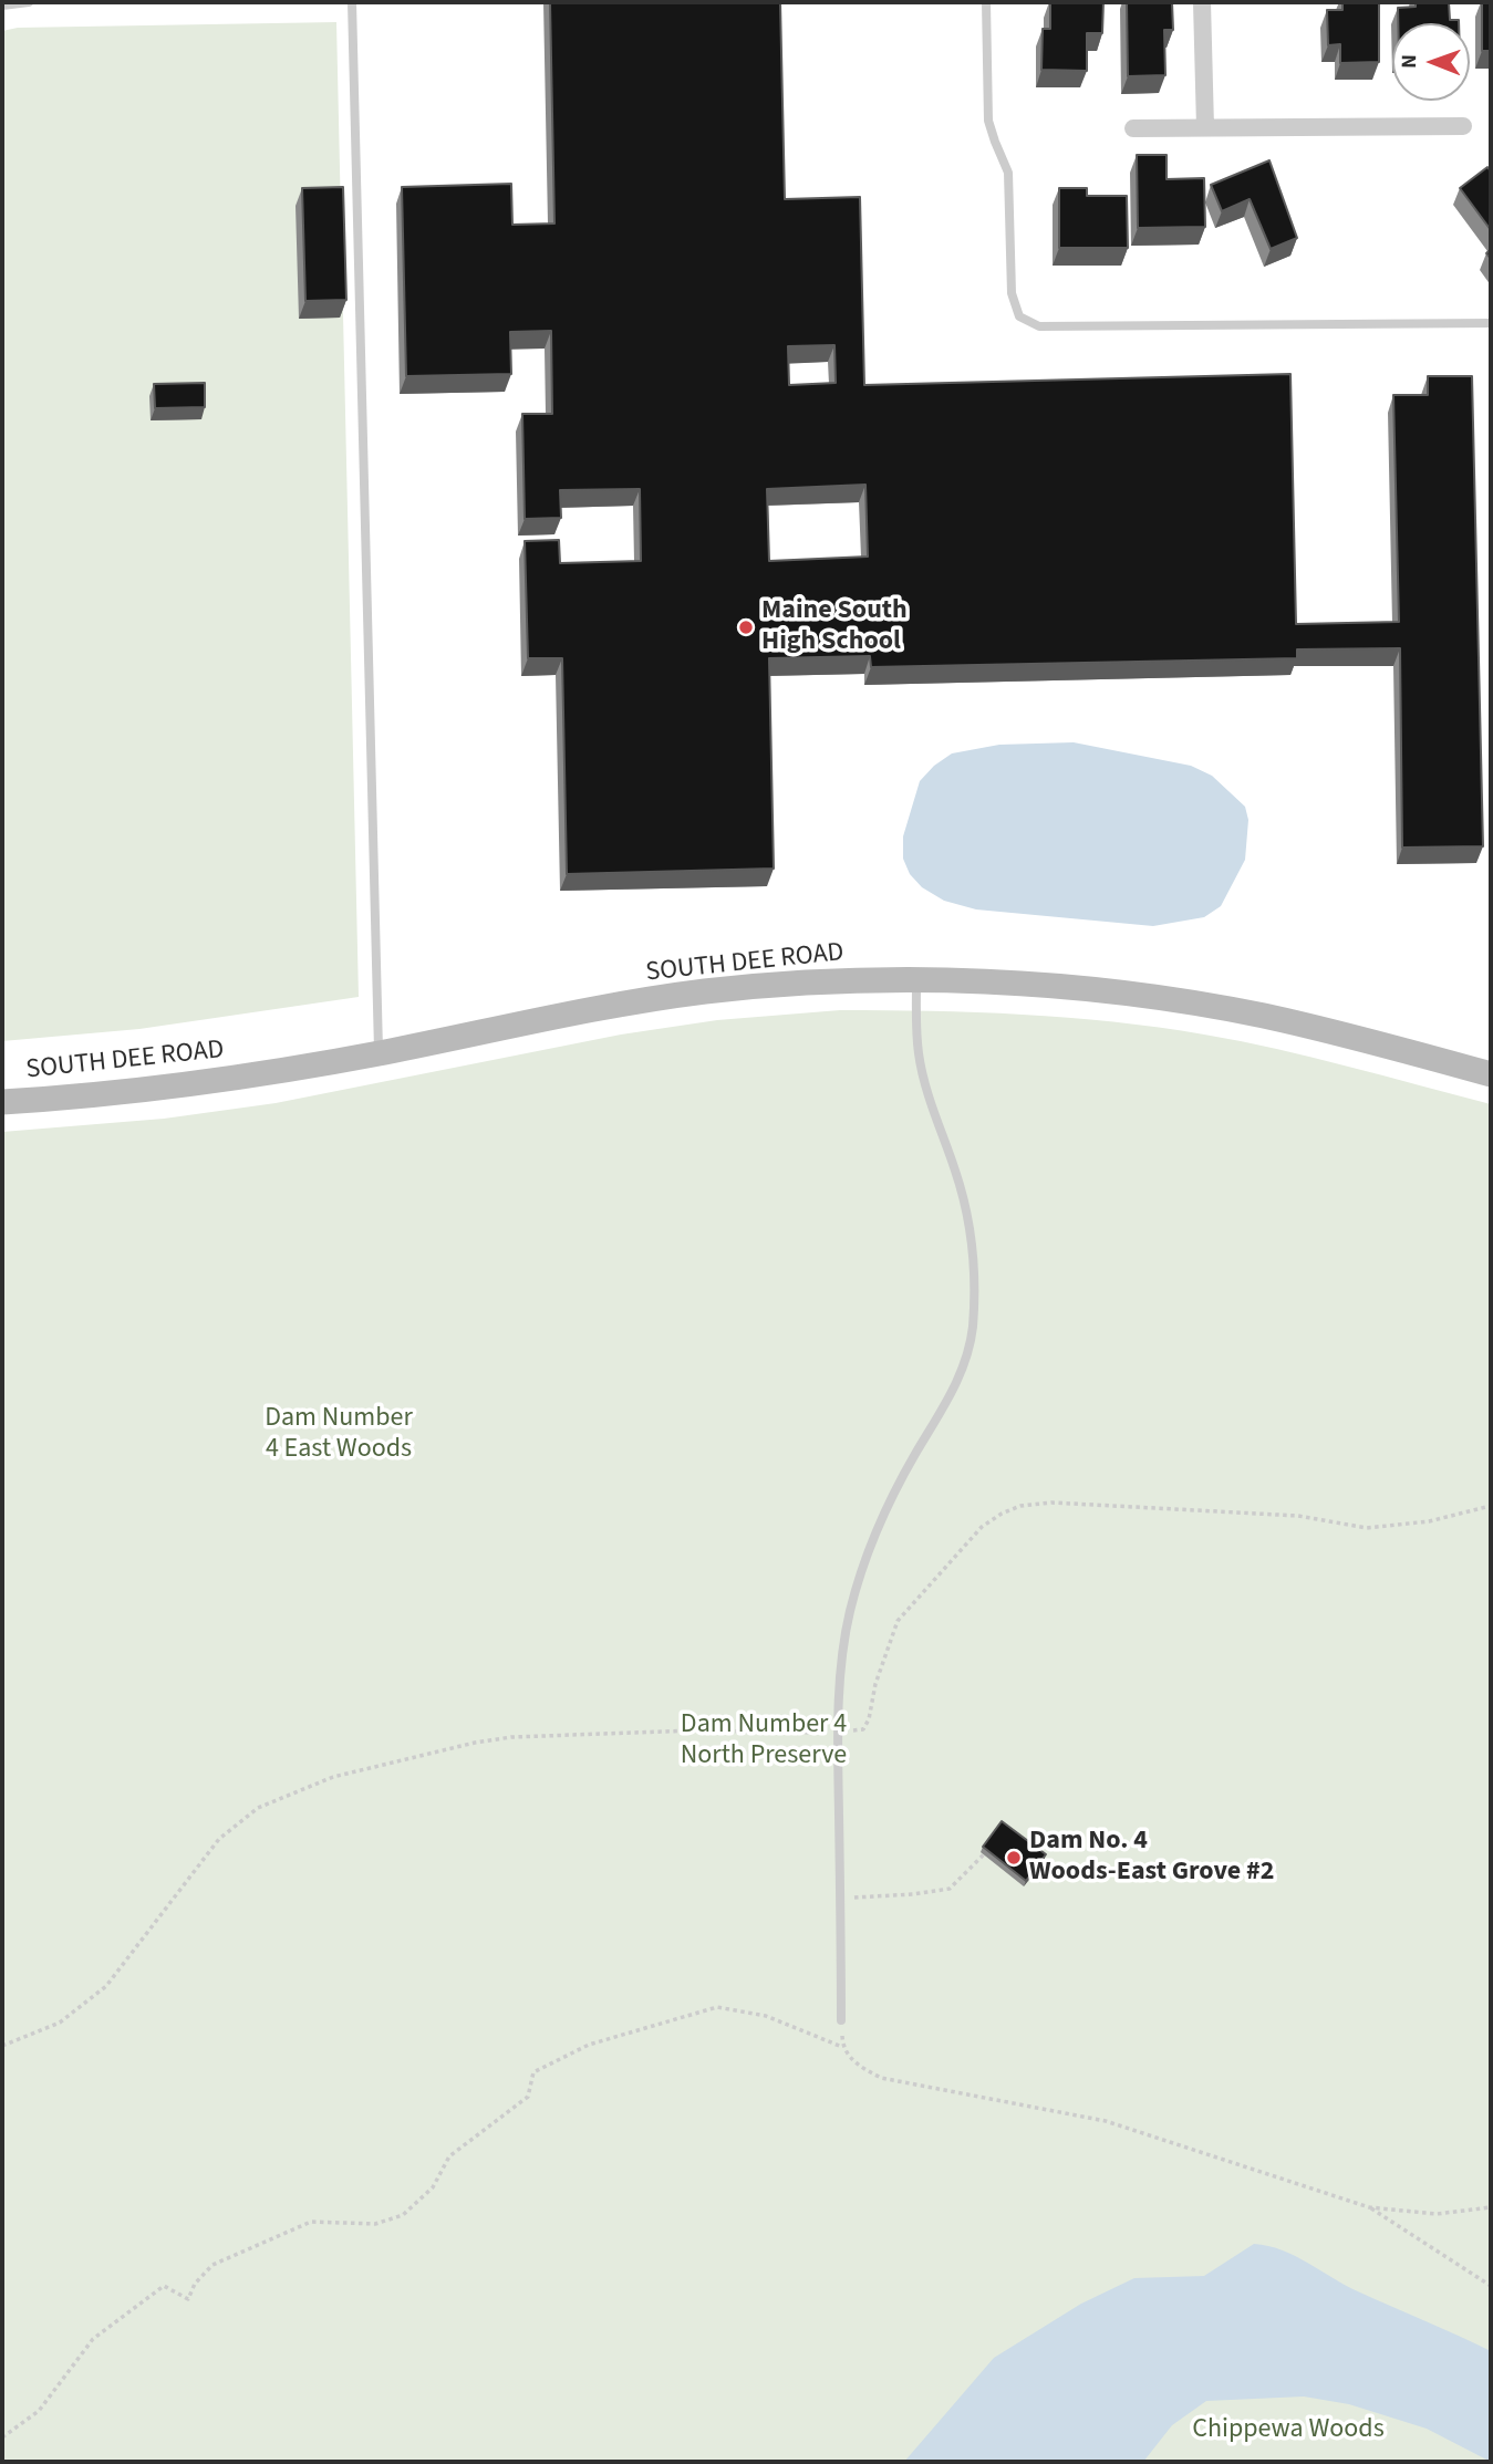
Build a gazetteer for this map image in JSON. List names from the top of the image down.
{
  "streets": {
    "main road": ["SOUTH DEE ROAD"]
  },
  "parks": ["Dam Number 4 East Woods", "Dam Number 4 North Preserve", "Chippewa Woods"],
  "places": ["Maine South High School", "Dam No. 4 Woods-East Grove #2"],
  "north": "left"
}
